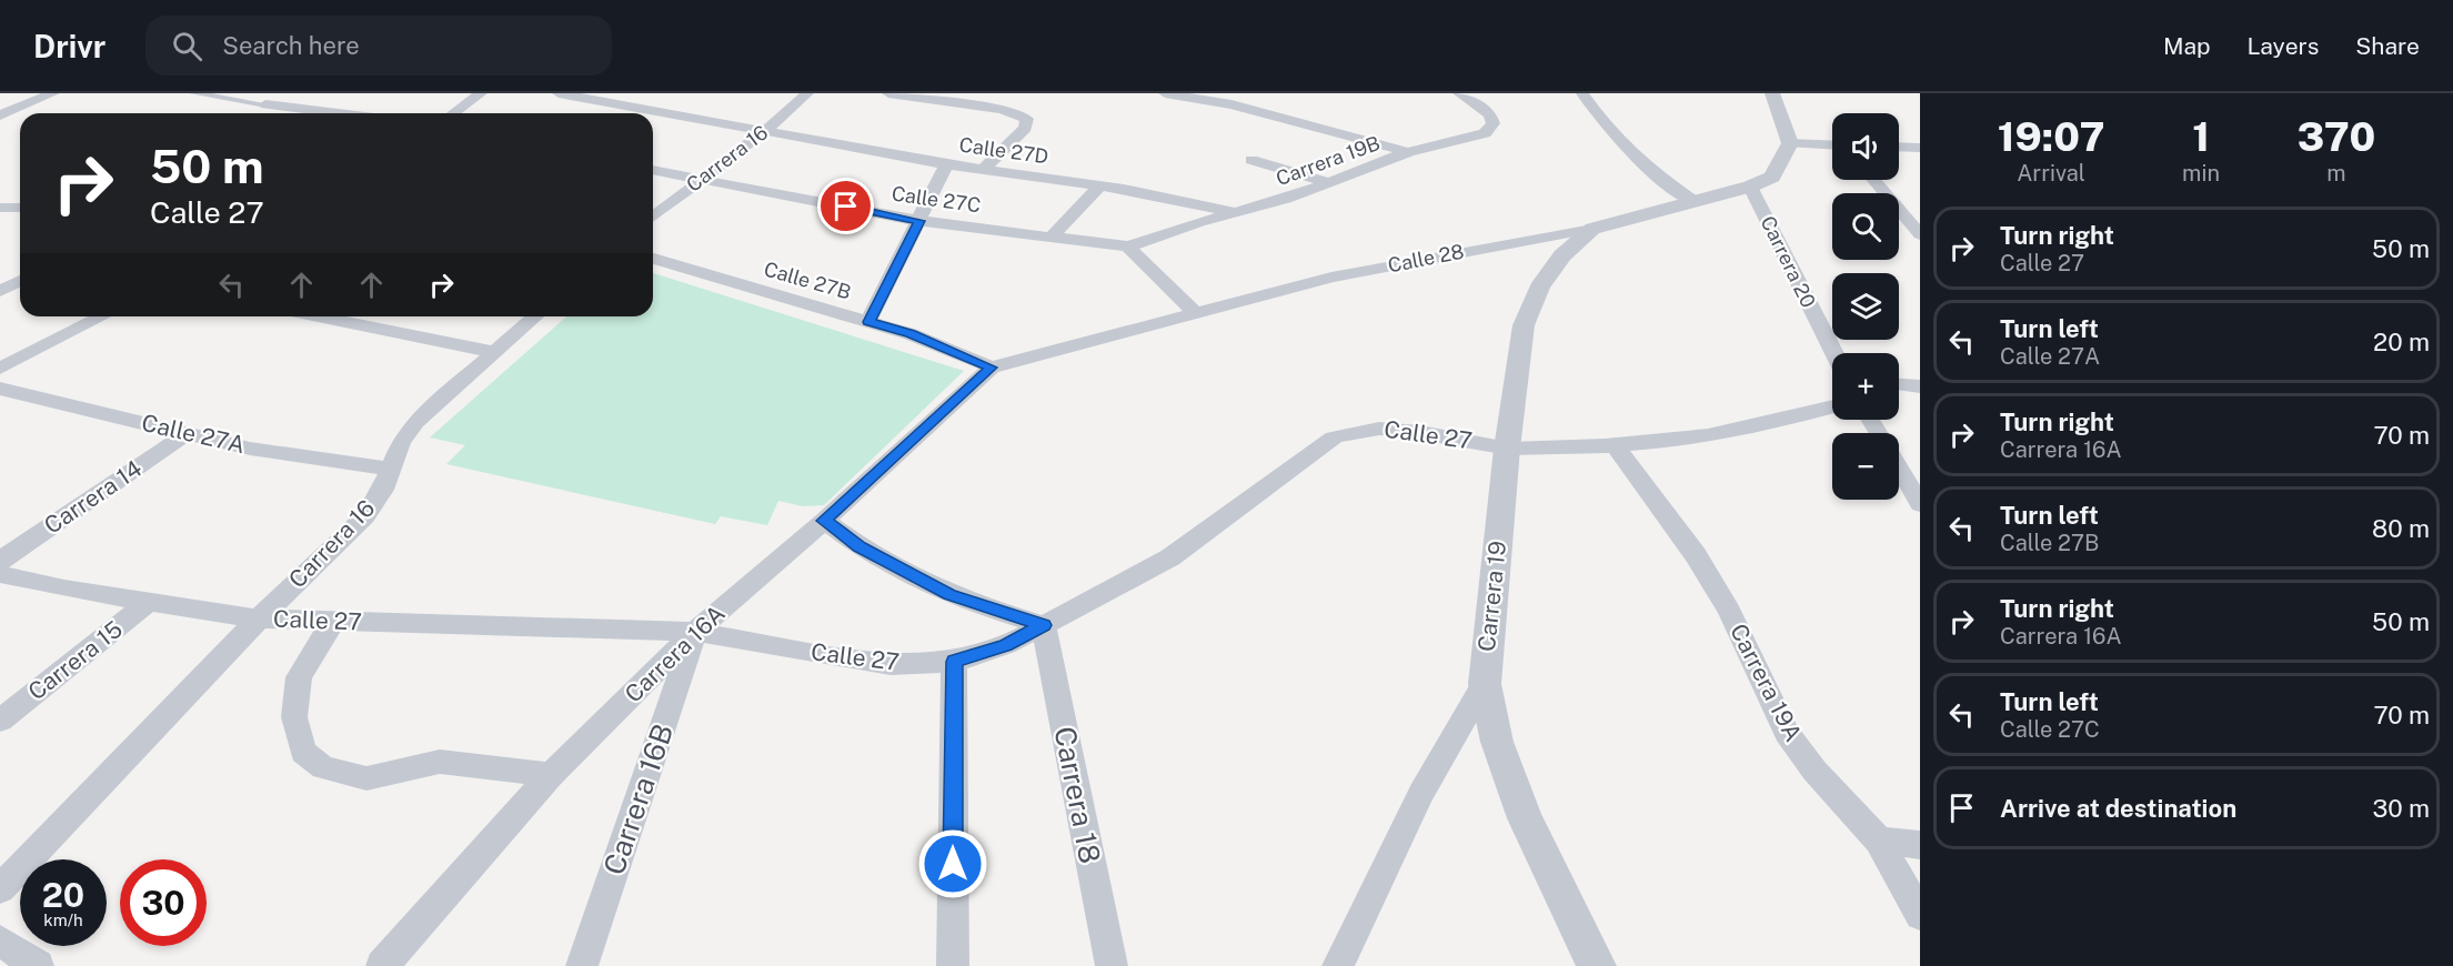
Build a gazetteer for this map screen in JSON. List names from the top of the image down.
{
  "streets": {
    "street": [
      "Calle 27D",
      "Carrera 16",
      "Carrera 19B",
      "Calle 27C",
      "Calle 28",
      "Carrera 20",
      "Calle 27B",
      "Calle 27A",
      "Calle 27",
      "Carrera 14",
      "Carrera 19",
      "Carrera 16A",
      "Carrera 15",
      "Carrera 19A",
      "Carrera 18",
      "Carrera 16B"
    ]
  },
  "crossings": [
    ["Calle 27D", "Carrera 16"],
    ["Calle 27D", "Carrera 19B"],
    ["Carrera 16", "Calle 27C"],
    ["Carrera 16", "Calle 27A"],
    ["Carrera 16", "Calle 27"],
    ["Carrera 19B", "Calle 27C"],
    ["Calle 28", "Carrera 20"],
    ["Calle 28", "Calle 27B"],
    ["Calle 28", "Carrera 19"],
    ["Calle 28", "Carrera 16A"],
    ["Calle 27B", "Carrera 16A"],
    ["Calle 27A", "Carrera 14"],
    ["Calle 27", "Carrera 19"],
    ["Calle 27", "Carrera 16A"],
    ["Calle 27", "Carrera 15"],
    ["Calle 27", "Carrera 19A"],
    ["Calle 27", "Carrera 18"],
    ["Calle 27", "Carrera 16B"],
    ["Carrera 16A", "Carrera 16B"]
  ],
  "page": {
    "header": "Drivr",
    "search": "Search here",
    "nav": ["Map", "Layers", "Share"],
    "eta": [
      "19:07",
      "Arrival",
      "1",
      "min",
      "370",
      "m"
    ],
    "map_buttons": ["+", "−"],
    "turn": ["50 m", "Calle 27"],
    "list": [
      {
        "name": "Turn right",
        "note": "Calle 27",
        "value": "50 m"
      },
      {
        "name": "Turn left",
        "note": "Calle 27A",
        "value": "20 m"
      },
      {
        "name": "Turn right",
        "note": "Carrera 16A",
        "value": "70 m"
      },
      {
        "name": "Turn left",
        "note": "Calle 27B",
        "value": "80 m"
      },
      {
        "name": "Turn right",
        "note": "Carrera 16A",
        "value": "50 m"
      },
      {
        "name": "Turn left",
        "note": "Calle 27C",
        "value": "70 m"
      },
      {
        "name": "Arrive at destination",
        "value": "30 m"
      }
    ],
    "speed": "20 km/h",
    "limit": "30"
  }
}
